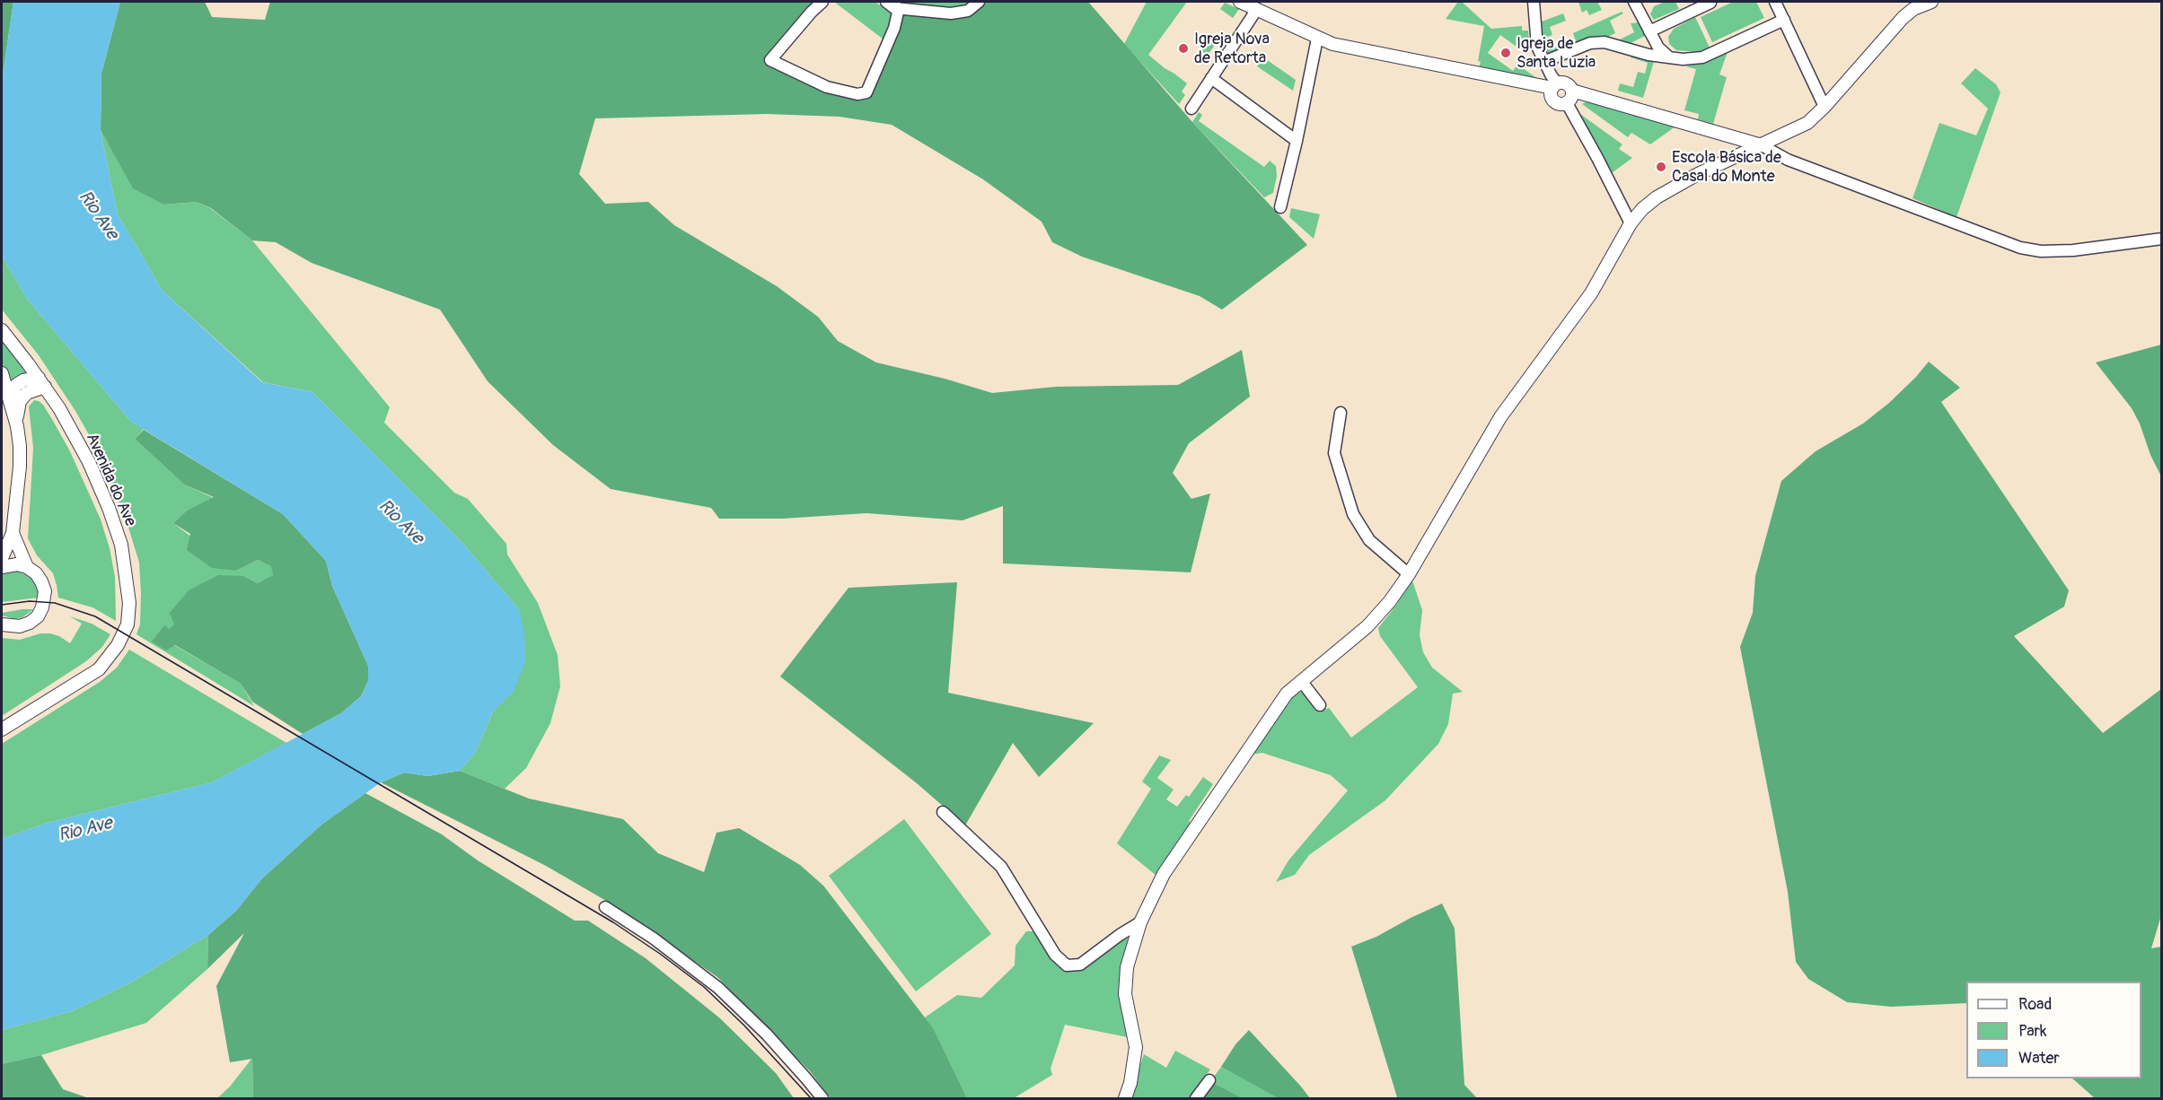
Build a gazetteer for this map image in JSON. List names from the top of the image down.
{
  "streets": {
    "street": ["Avenida do Ave"]
  },
  "water": ["Rio Ave"],
  "places": ["Igreja Nova de Retorta", "Igreja de Santa Luzia", "Escola Básica de Casal do Monte"],
  "legend": ["Road", "Park", "Water"]
}
